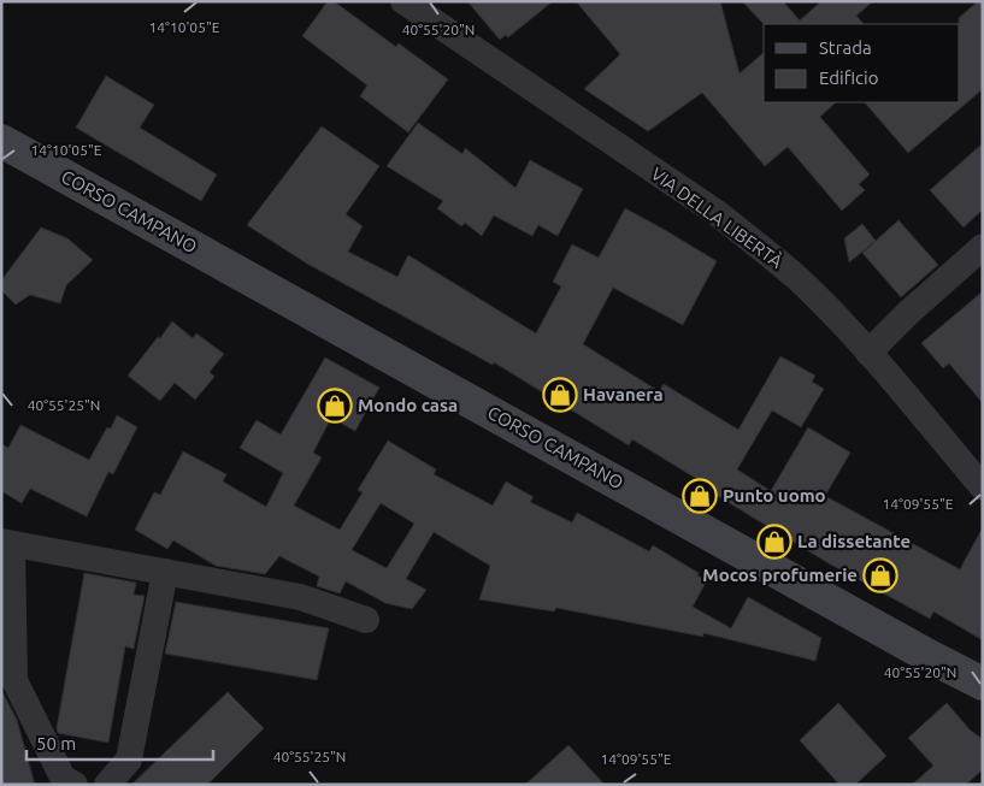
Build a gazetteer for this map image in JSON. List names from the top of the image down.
{
  "streets": {
    "main road": ["CORSO CAMPANO"],
    "street": ["VIA DELLA LIBERTÀ"]
  },
  "places": {
    "shop": [
      "Havanera",
      "Mondo casa",
      "Punto uomo",
      "La dissetante",
      "Mocos profumerie"
    ]
  },
  "legend": ["Strada", "Edificio"],
  "scale_bar": "50 m",
  "coordinates": [
    "14°10'05\"E",
    "40°55'20\"N",
    "40°55'25\"N",
    "14°09'55\"E"
  ]
}
